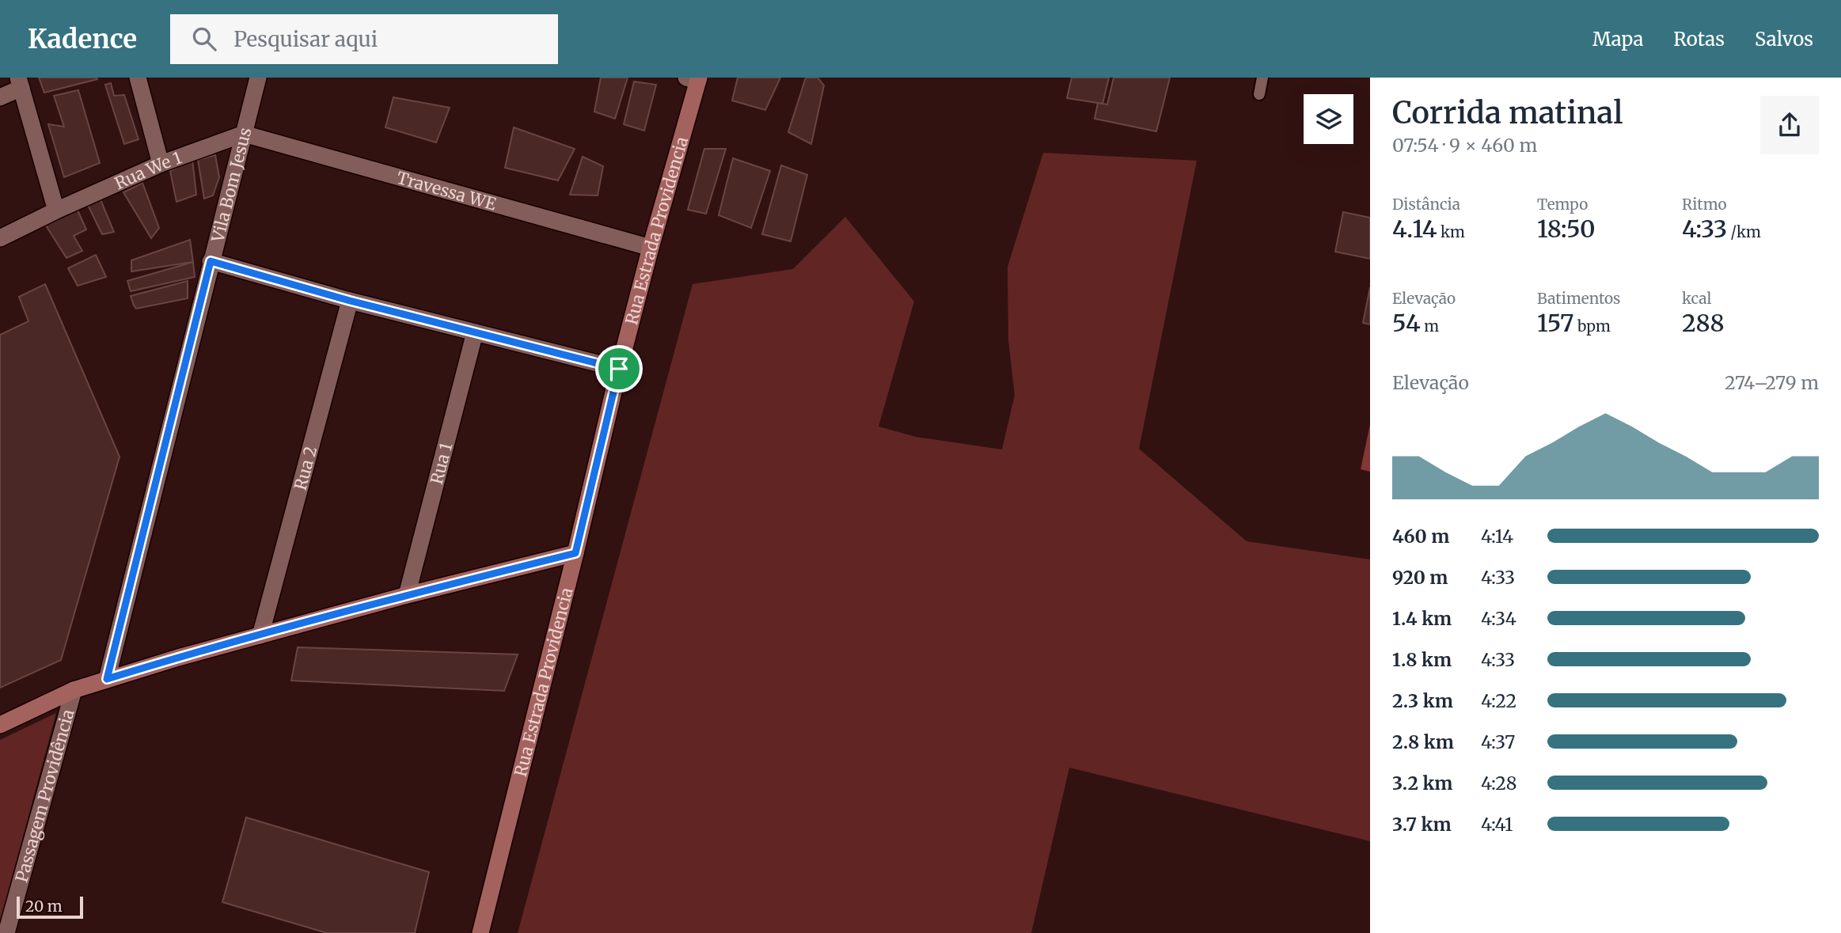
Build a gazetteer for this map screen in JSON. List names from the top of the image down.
{
  "streets": {
    "main road": ["Rua Estrada Providencia"],
    "street": [
      "Rua We 1",
      "Vila Bom Jesus",
      "Travessa WE",
      "Rua 1",
      "Rua 2",
      "Passagem Providência"
    ]
  },
  "crossings": [
    ["Rua We 1", "Vila Bom Jesus"],
    ["Rua We 1", "Travessa WE"],
    ["Vila Bom Jesus", "Travessa WE"],
    ["Travessa WE", "Rua Estrada Providencia"]
  ],
  "scale_bar": "20 m",
  "page": {
    "header": "Kadence",
    "search": "Pesquisar aqui",
    "nav": ["Mapa", "Rotas", "Salvos"],
    "heading": ["Corrida matinal", "07:54 · 9 × 460 m"],
    "stats": [
      ["Distância", "4.14 km"],
      ["Tempo", "18:50"],
      ["Ritmo", "4:33 /km"],
      ["Elevação", "54 m"],
      ["Batimentos", "157 bpm"],
      ["kcal", "288"]
    ],
    "chart": ["Elevação", "274–279 m"],
    "list": [
      {
        "name": "460 m",
        "note": "4:14"
      },
      {
        "name": "920 m",
        "note": "4:33"
      },
      {
        "name": "1.4 km",
        "note": "4:34"
      },
      {
        "name": "1.8 km",
        "note": "4:33"
      },
      {
        "name": "2.3 km",
        "note": "4:22"
      },
      {
        "name": "2.8 km",
        "note": "4:37"
      },
      {
        "name": "3.2 km",
        "note": "4:28"
      },
      {
        "name": "3.7 km",
        "note": "4:41"
      }
    ],
    "scale": "20 m"
  }
}
